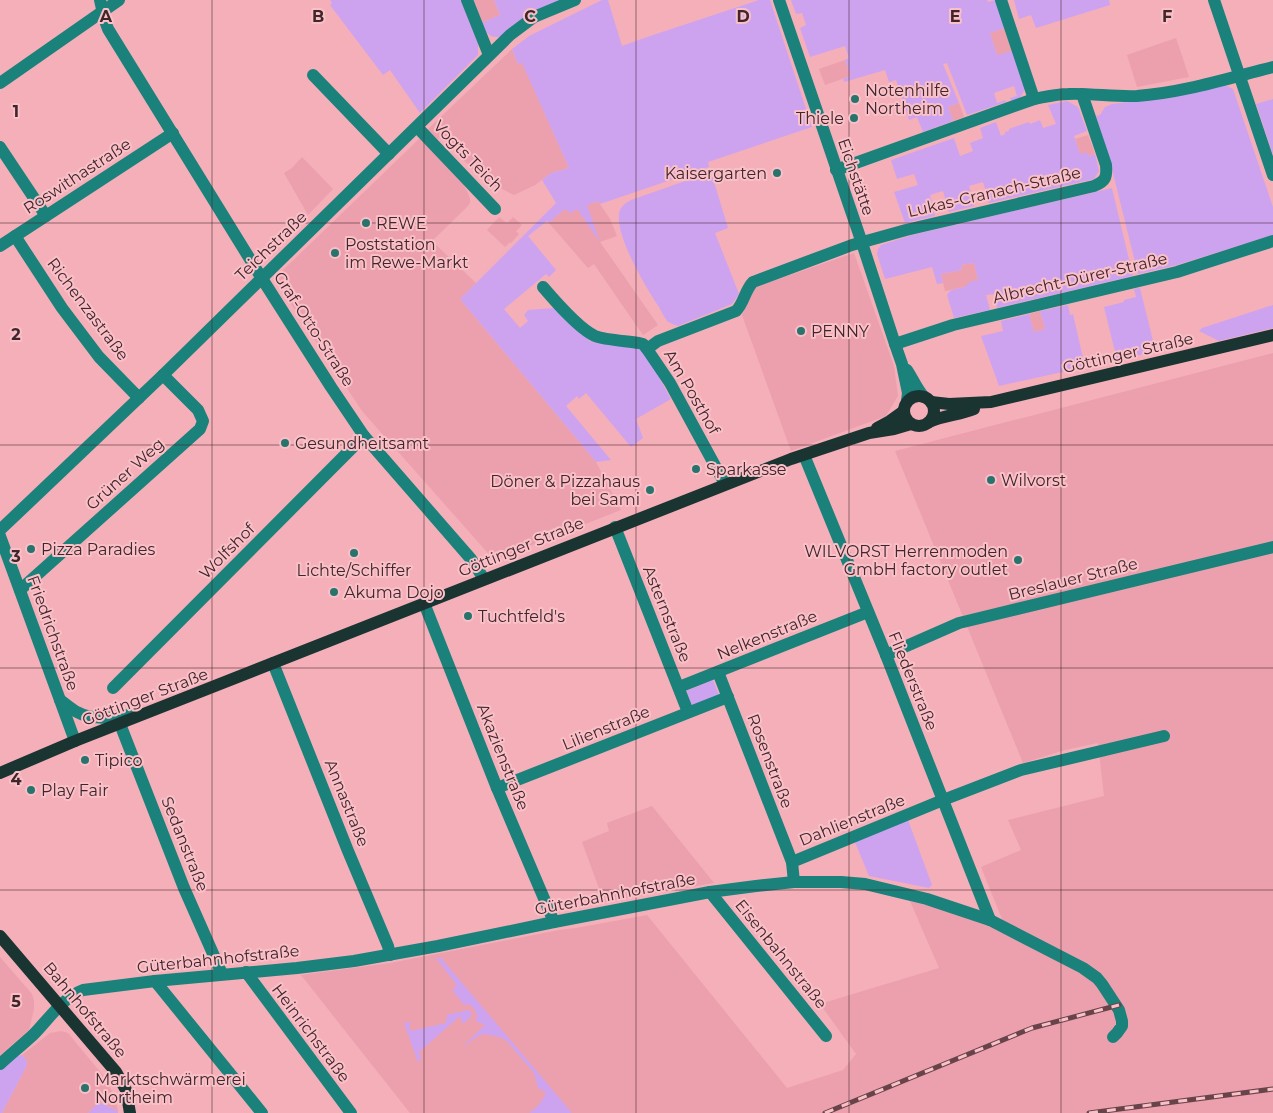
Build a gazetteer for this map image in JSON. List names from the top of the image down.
{
  "streets": {
    "main road": ["Göttinger Straße", "Bahnhofstraße"],
    "street": [
      "Vogts Teich",
      "Roswithastraße",
      "Eichstätte",
      "Lukas-Cranach-Straße",
      "Teichstraße",
      "Albrecht-Dürer-Straße",
      "Richenzastraße",
      "Graf-Otto-Straße",
      "Am Posthof",
      "Grüner Weg",
      "Wolfshof",
      "Breslauer Straße",
      "Asternstraße",
      "Friedrichstraße",
      "Nelkenstraße",
      "Fliederstraße",
      "Lilienstraße",
      "Akazienstraße",
      "Rosenstraße",
      "Annastraße",
      "Dahlienstraße",
      "Sedanstraße",
      "Güterbahnhofstraße",
      "Eisenbahnstraße",
      "Heinrichstraße"
    ]
  },
  "crossings": [
    ["Vogts Teich", "Teichstraße"],
    ["Roswithastraße", "Richenzastraße"],
    ["Roswithastraße", "Graf-Otto-Straße"],
    ["Eichstätte", "Lukas-Cranach-Straße"],
    ["Eichstätte", "Albrecht-Dürer-Straße"],
    ["Eichstätte", "Göttinger Straße"],
    ["Teichstraße", "Richenzastraße"],
    ["Teichstraße", "Graf-Otto-Straße"],
    ["Teichstraße", "Grüner Weg"],
    ["Graf-Otto-Straße", "Göttinger Straße"],
    ["Graf-Otto-Straße", "Wolfshof"],
    ["Göttinger Straße", "Am Posthof"],
    ["Göttinger Straße", "Asternstraße"],
    ["Göttinger Straße", "Friedrichstraße"],
    ["Göttinger Straße", "Fliederstraße"],
    ["Göttinger Straße", "Akazienstraße"],
    ["Göttinger Straße", "Annastraße"],
    ["Göttinger Straße", "Sedanstraße"],
    ["Grüner Weg", "Friedrichstraße"],
    ["Breslauer Straße", "Fliederstraße"],
    ["Asternstraße", "Nelkenstraße"],
    ["Asternstraße", "Lilienstraße"],
    ["Nelkenstraße", "Fliederstraße"],
    ["Nelkenstraße", "Rosenstraße"],
    ["Fliederstraße", "Dahlienstraße"],
    ["Fliederstraße", "Güterbahnhofstraße"],
    ["Lilienstraße", "Akazienstraße"],
    ["Lilienstraße", "Rosenstraße"],
    ["Akazienstraße", "Güterbahnhofstraße"],
    ["Rosenstraße", "Dahlienstraße"],
    ["Annastraße", "Güterbahnhofstraße"],
    ["Dahlienstraße", "Güterbahnhofstraße"],
    ["Sedanstraße", "Güterbahnhofstraße"],
    ["Güterbahnhofstraße", "Eisenbahnstraße"],
    ["Güterbahnhofstraße", "Bahnhofstraße"],
    ["Güterbahnhofstraße", "Heinrichstraße"]
  ],
  "places": [
    "Notenhilfe Northeim",
    "Thiele",
    "Kaisergarten",
    "REWE",
    "Poststation im Rewe-Markt",
    "PENNY",
    "Gesundheitsamt",
    "Sparkasse",
    "Wilvorst",
    "Döner & Pizzahaus bei Sami",
    "Pizza Paradies",
    "Lichte/Schiffer",
    "WILVORST Herrenmoden GmbH factory outlet",
    "Akuma Dojo",
    "Tuchtfeld's",
    "Tipico",
    "Play Fair",
    "Marktschwärmerei Northeim"
  ],
  "grid": {
    "columns": [
      "A",
      "B",
      "C",
      "D",
      "E",
      "F"
    ],
    "rows": [
      "1",
      "2",
      "3",
      "4",
      "5"
    ]
  }
}
